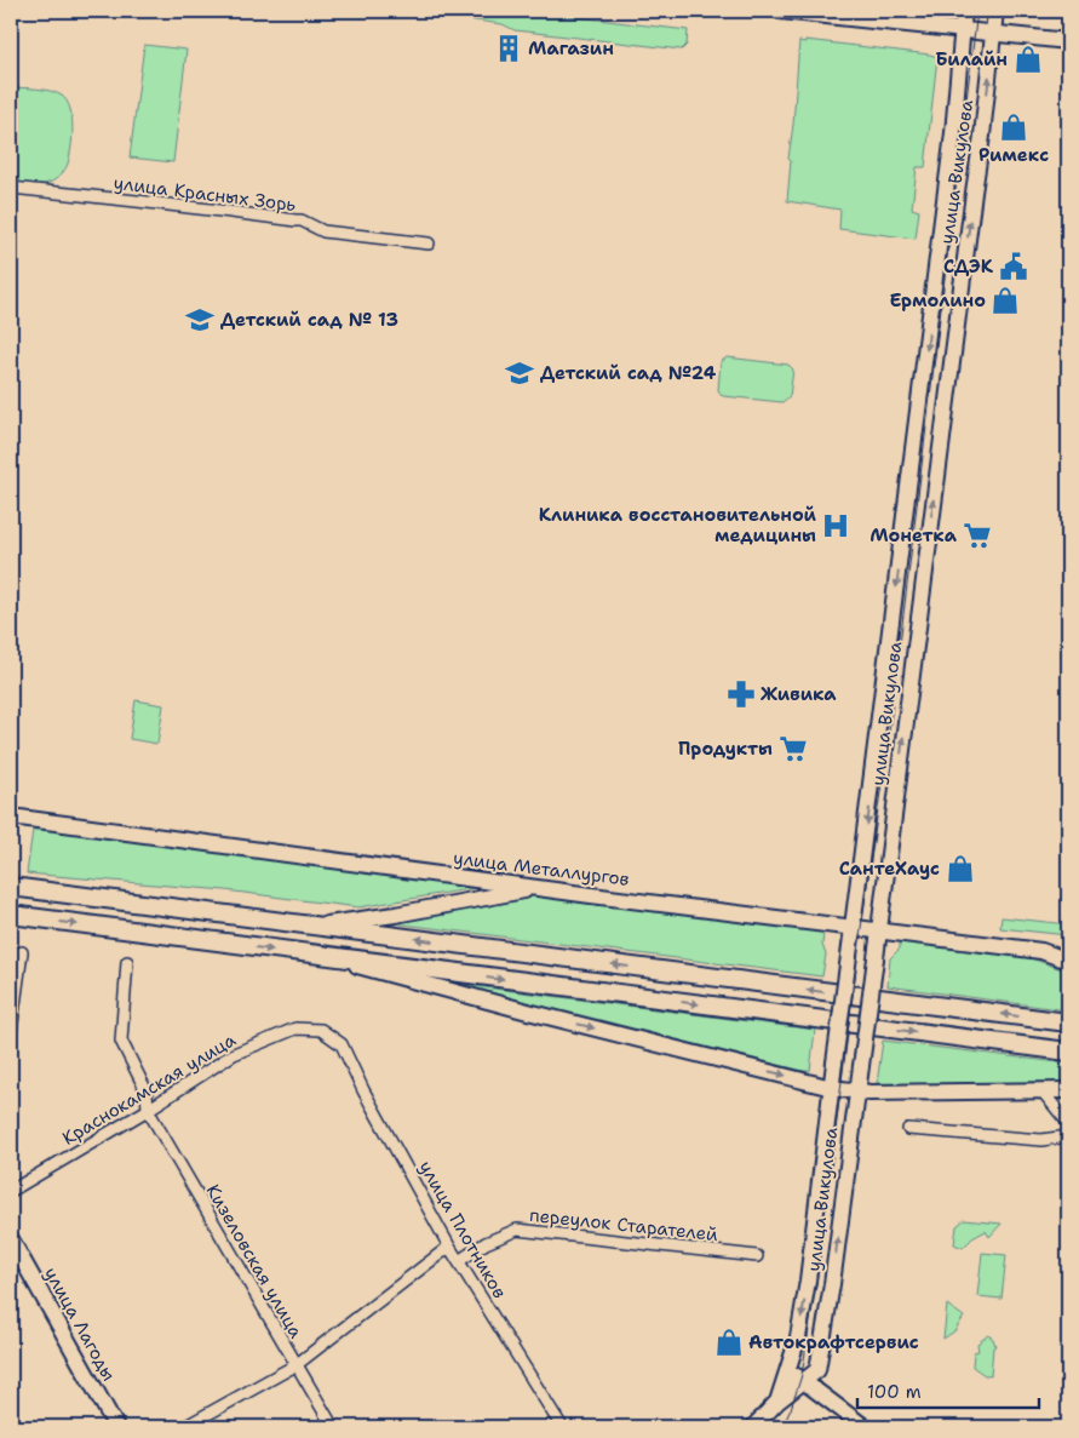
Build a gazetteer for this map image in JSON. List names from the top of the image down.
{
  "streets": {
    "street": [
      "улица Викулова",
      "улица Красных Зорь",
      "улица Металлургов",
      "Краснокамская улица",
      "переулок Старателей",
      "улица Плотников",
      "Кизеловская улица",
      "улица Лагоды"
    ]
  },
  "crossings": [
    ["улица Викулова", "улица Металлургов"],
    ["Краснокамская улица", "улица Плотников"],
    ["Краснокамская улица", "Кизеловская улица"],
    ["переулок Старателей", "улица Плотников"]
  ],
  "places": {
    "building": ["Магазин"],
    "shop": [
      "Билайн",
      "Римекс",
      "Ермолино",
      "СантеХаус",
      "Автокрафтсервис"
    ],
    "public building": ["СДЭК"],
    "school or university": ["Детский сад № 13", "Детский сад №24"],
    "hospital": ["Клиника восстановительной медицины"],
    "supermarket": ["Монетка", "Продукты"],
    "pharmacy": ["Живика"]
  },
  "scale_bar": "100 m"
}
